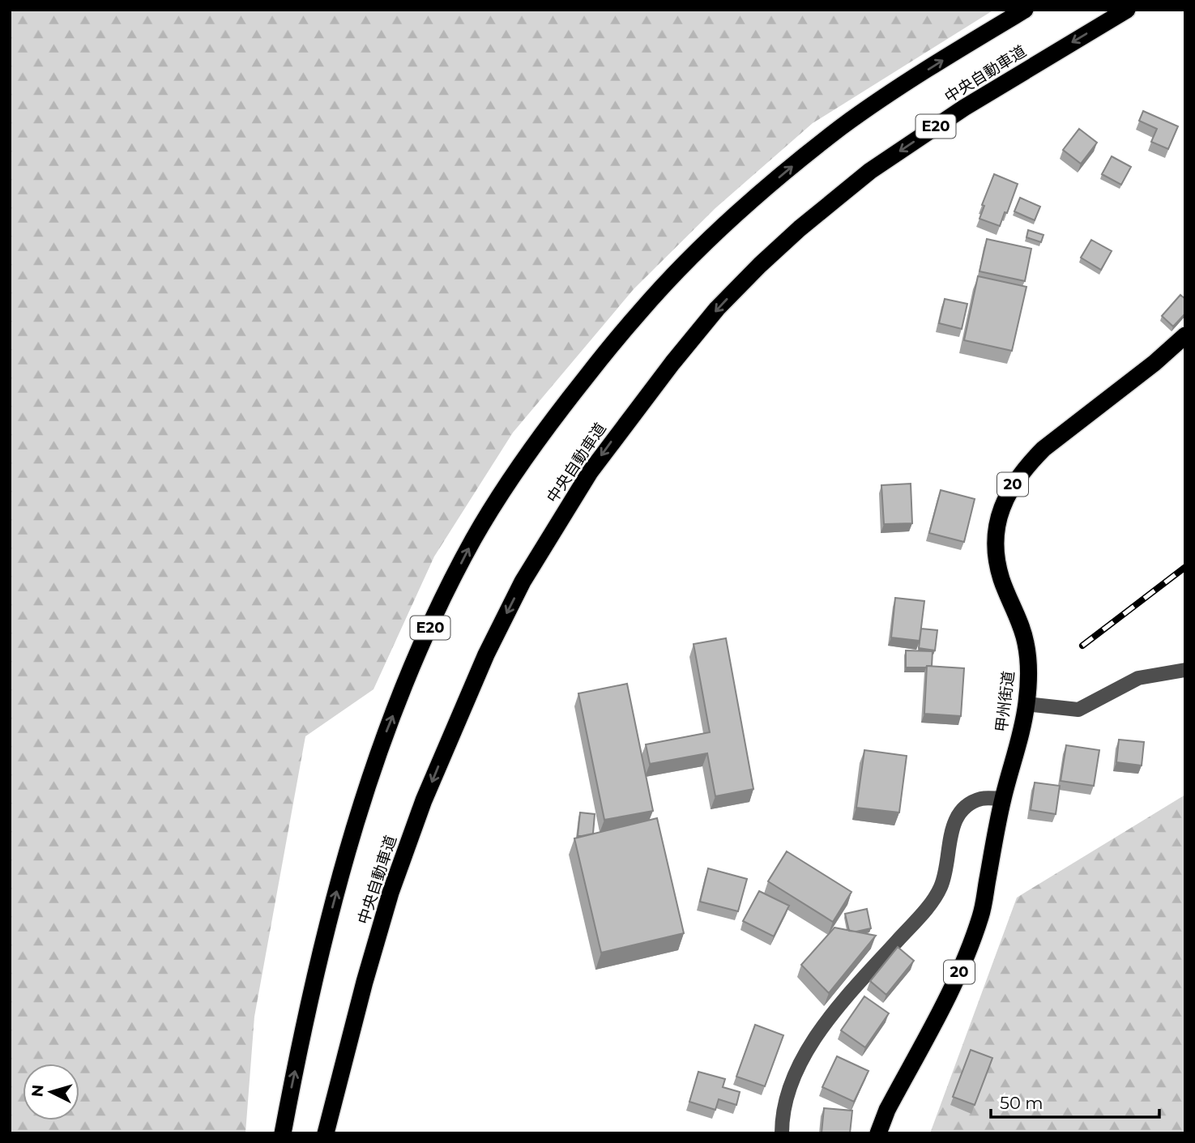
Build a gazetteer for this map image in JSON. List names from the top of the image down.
{
  "streets": {
    "highway": [
      "中央自動車道",
      "E20",
      "20",
      "甲州街道"
    ]
  },
  "scale_bar": "50 m",
  "north": "left"
}
